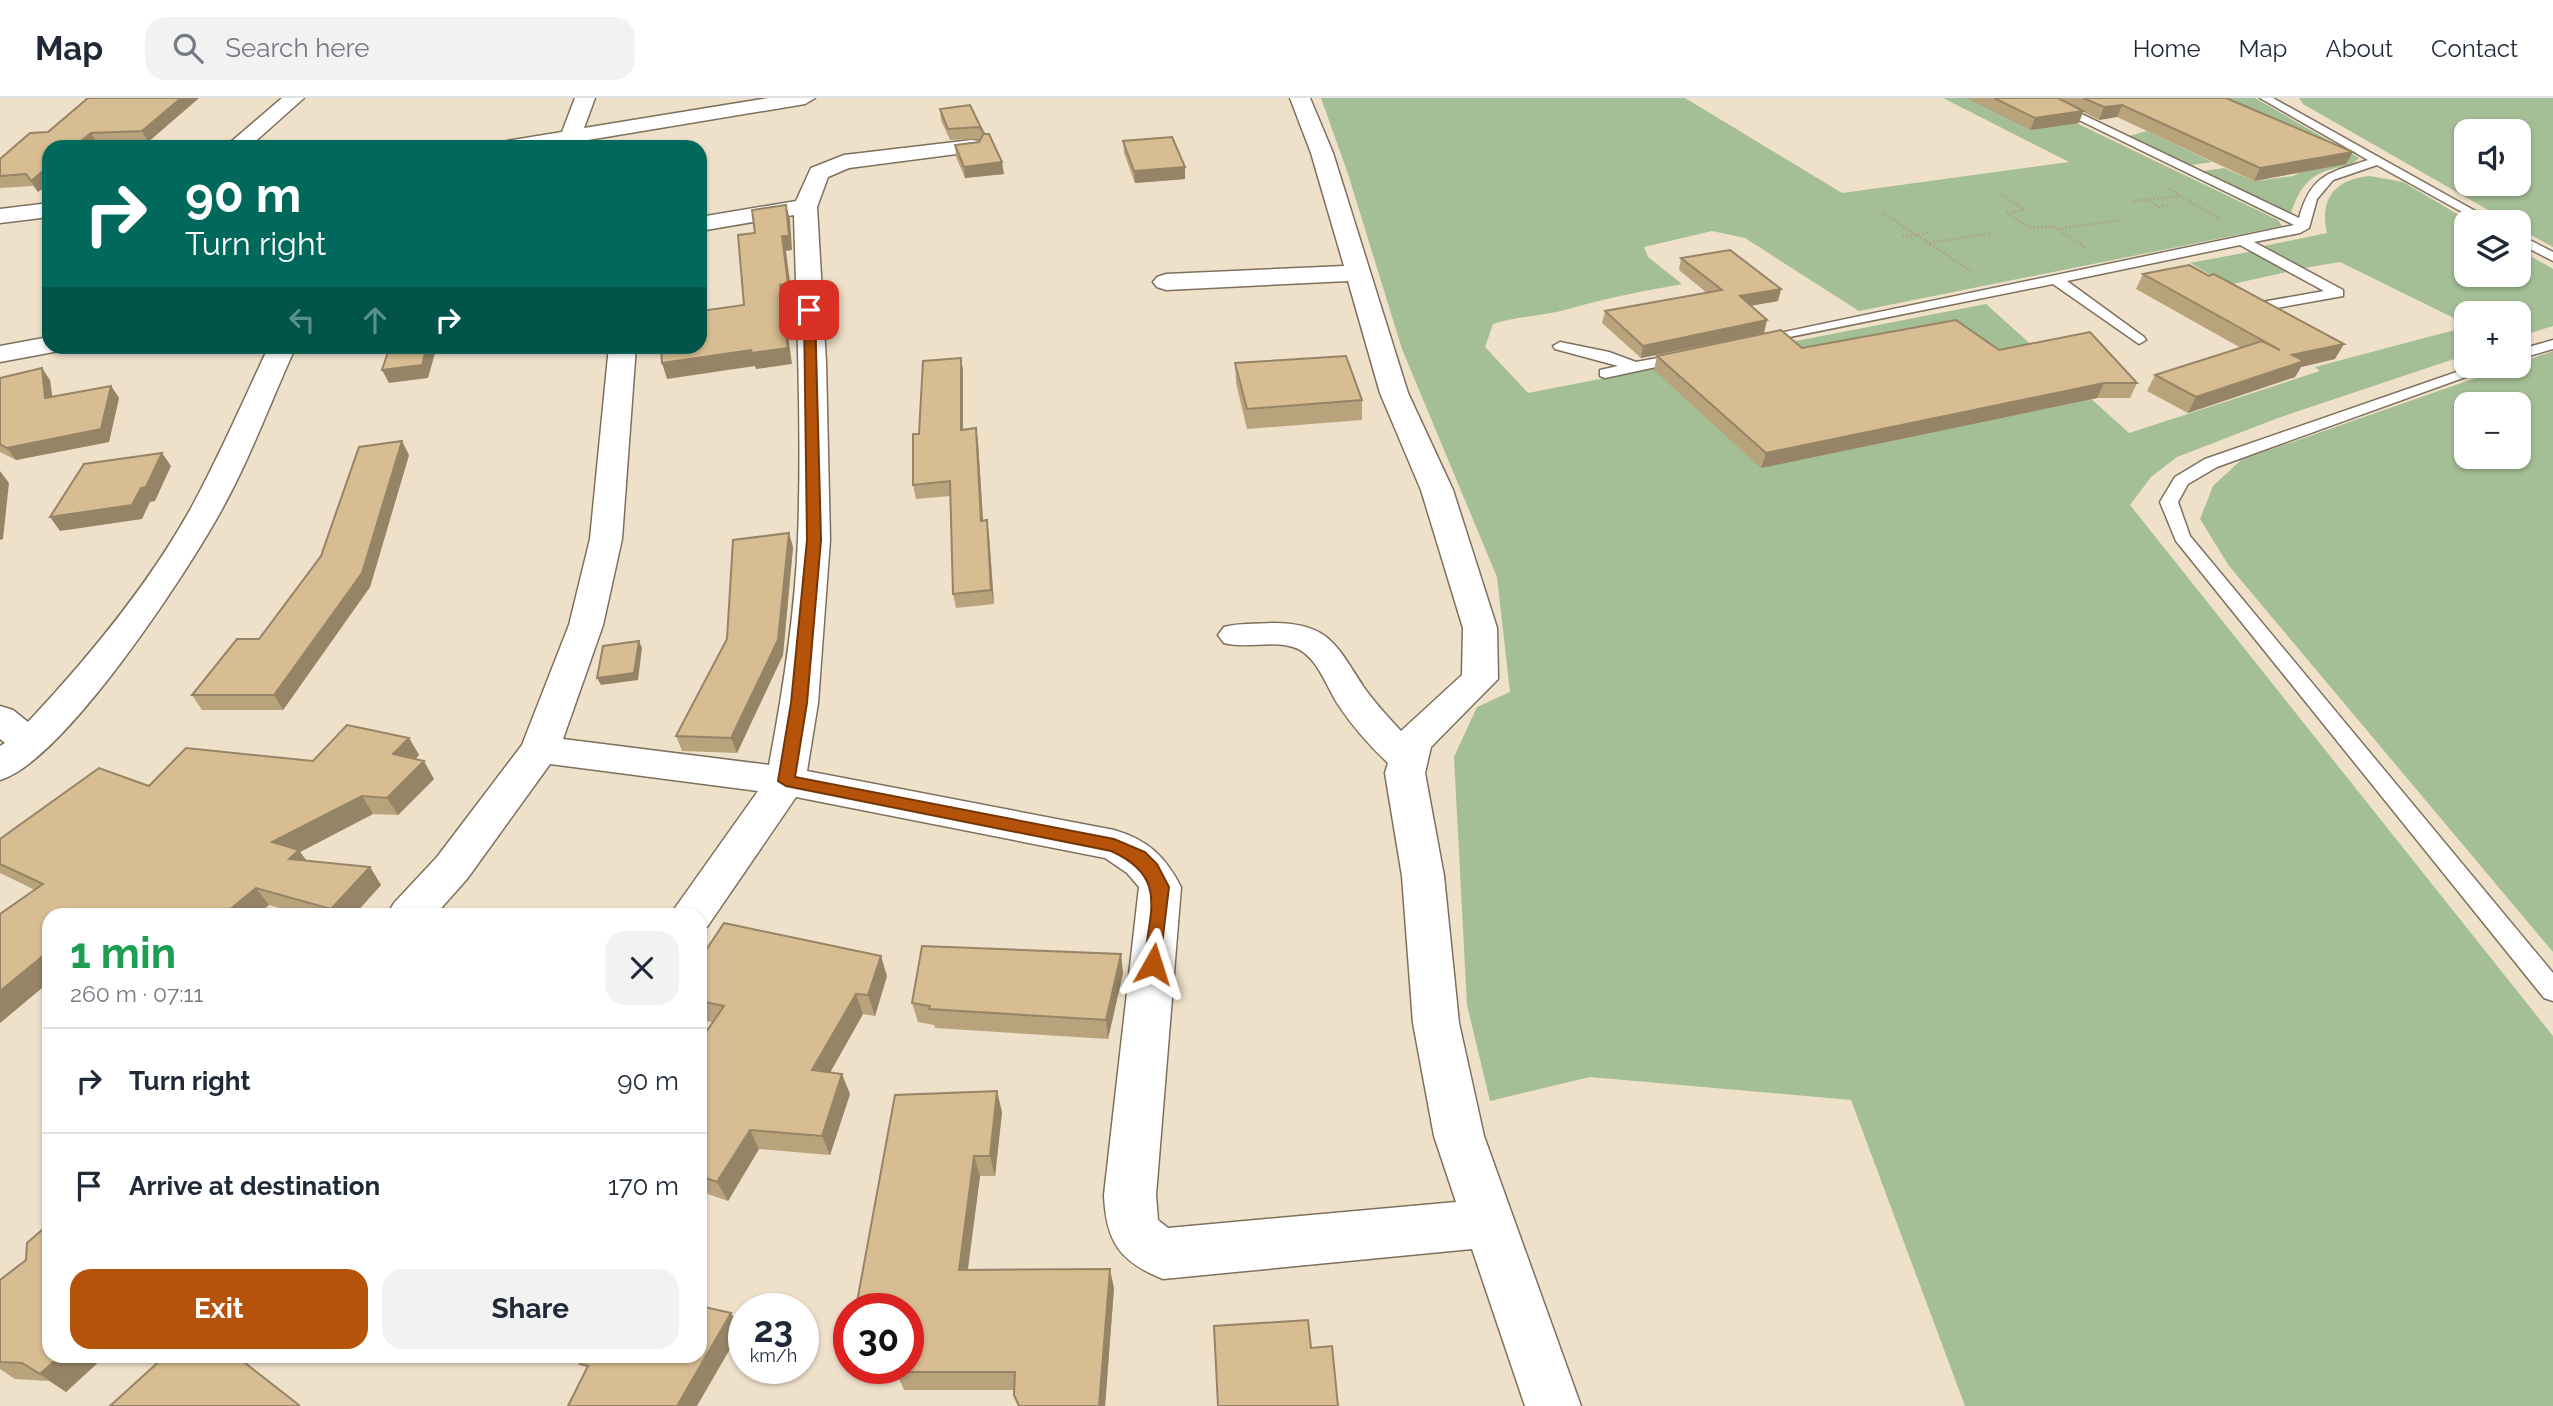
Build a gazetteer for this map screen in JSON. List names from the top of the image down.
{
  "page": {
    "header": "Map",
    "search": "Search here",
    "nav": [
      "Home",
      "Map",
      "About",
      "Contact"
    ],
    "map_buttons": ["+", "−"],
    "turn": ["90 m", "Turn right"],
    "heading": ["1 min", "260 m · 07:11"],
    "list": [
      {
        "name": "Turn right",
        "value": "90 m"
      },
      {
        "name": "Arrive at destination",
        "value": "170 m"
      }
    ],
    "buttons": ["Exit", "Share"],
    "speed": "23 km/h",
    "limit": "30"
  }
}
